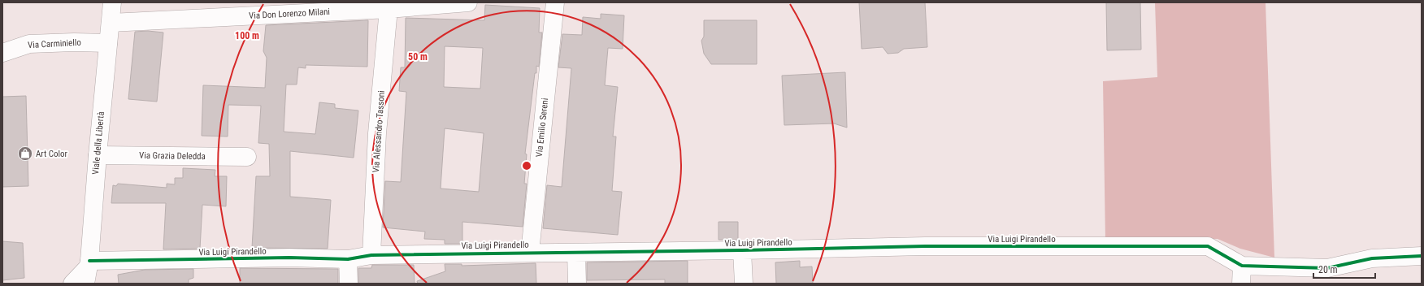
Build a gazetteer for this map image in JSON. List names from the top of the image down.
{
  "streets": {
    "street": [
      "Via Don Lorenzo Milani",
      "Via Carminiello",
      "Via Emilio Sereni",
      "Via Alessandro Tassoni",
      "Viale della Libertà",
      "Via Grazia Deledda",
      "Via Luigi Pirandello"
    ]
  },
  "crossings": [
    ["Via Don Lorenzo Milani", "Via Alessandro Tassoni"],
    ["Via Don Lorenzo Milani", "Viale della Libertà"],
    ["Via Carminiello", "Viale della Libertà"],
    ["Via Emilio Sereni", "Via Luigi Pirandello"],
    ["Via Alessandro Tassoni", "Via Luigi Pirandello"],
    ["Viale della Libertà", "Via Grazia Deledda"],
    ["Viale della Libertà", "Via Luigi Pirandello"]
  ],
  "places": {
    "shop": ["Art Color"]
  },
  "scale_bar": "20 m",
  "rings": ["100 m", "50 m"]
}
